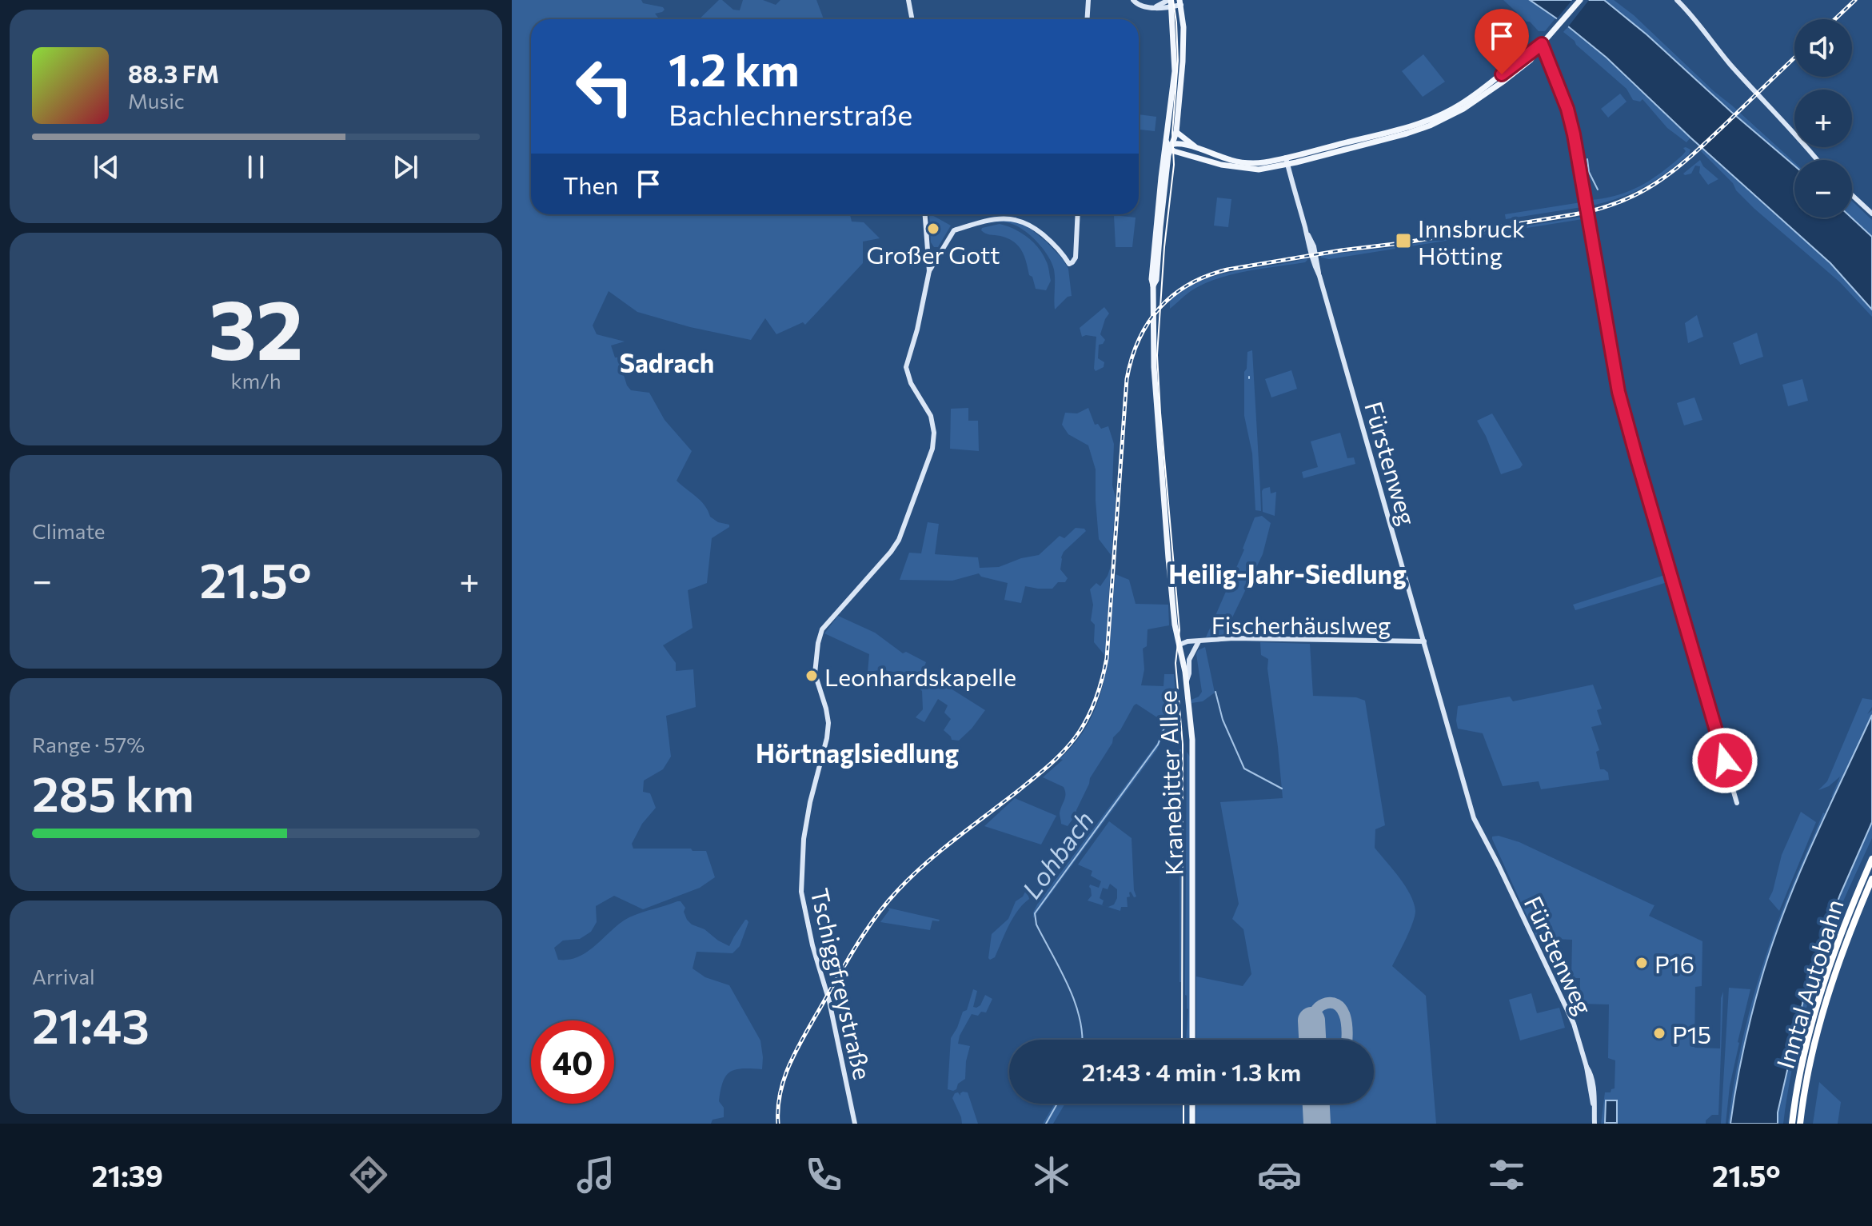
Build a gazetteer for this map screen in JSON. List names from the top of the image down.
{
  "streets": {
    "highway": ["Inntal Autobahn"],
    "main road": ["Kranebitter Allee"],
    "street": ["Fürstenweg", "Fischerhäuslweg", "Tschiggfreystraße"]
  },
  "crossings": [
    ["Fürstenweg", "Fischerhäuslweg"],
    ["Fischerhäuslweg", "Kranebitter Allee"]
  ],
  "districts": ["Sadrach", "Heilig-Jahr-Siedlung", "Hörtnaglsiedlung"],
  "water": ["Lohbach"],
  "places": {
    "other": [
      "Großer Gott",
      "Leonhardskapelle",
      "P16",
      "P15"
    ],
    "transit": ["Innsbruck Hötting"]
  },
  "page": {
    "map_buttons": ["+", "−"],
    "turn": ["1.2 km", "Bachlechnerstraße"],
    "song": ["88.3 FM", "Music"],
    "then": "Then",
    "tile": [
      ["32", "km/h"],
      "Climate",
      ["Range · 57%", "285 km"],
      ["Arrival", "21:43"]
    ],
    "heat": ["−", "21.5°", "+"],
    "limit": "40",
    "trip": "21:43 · 4 min · 1.3 km",
    "tabs": ["21:39", "21.5°"]
  }
}
